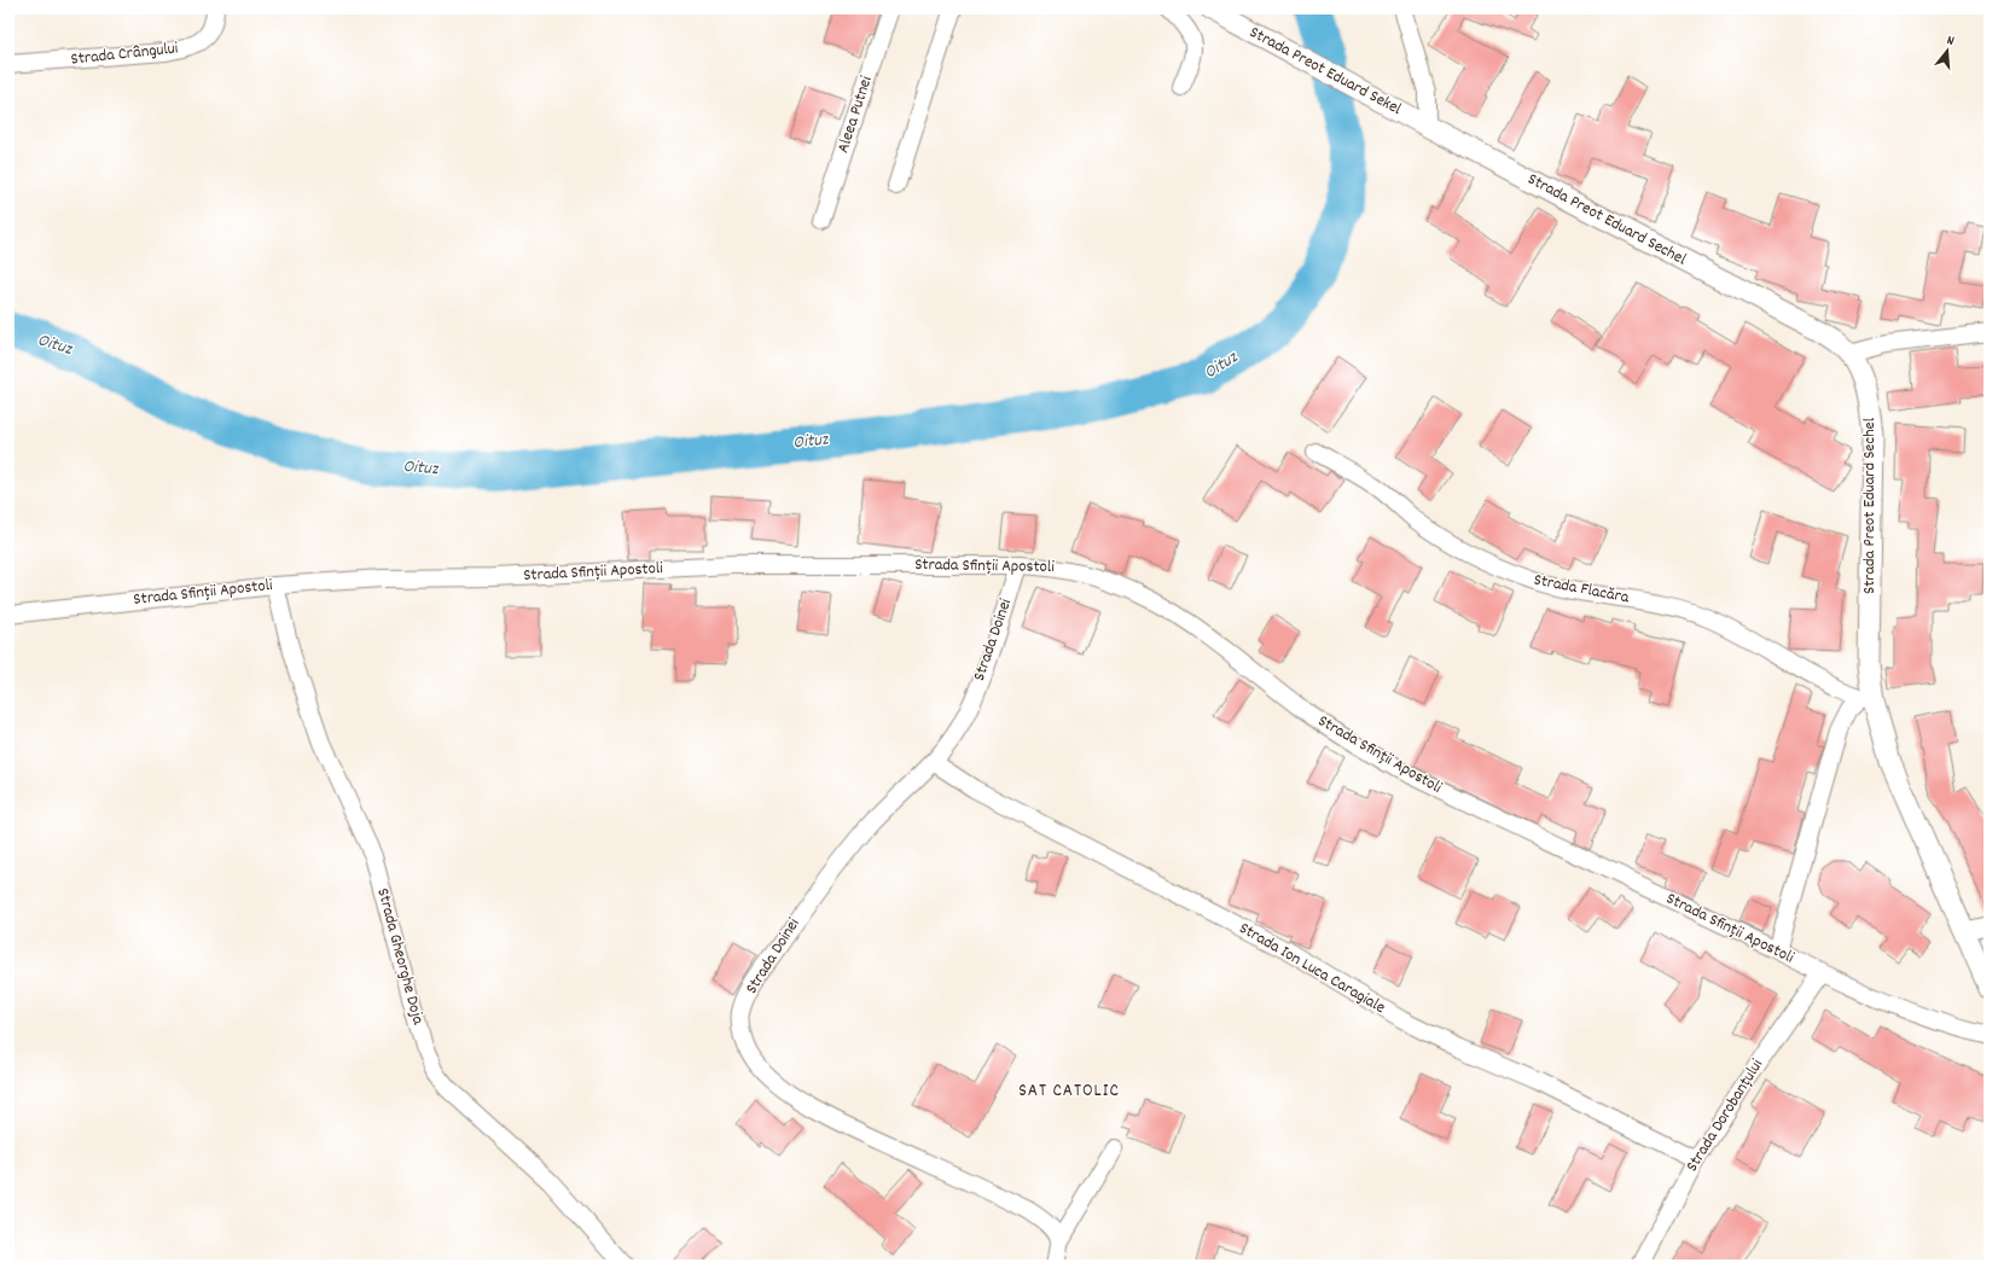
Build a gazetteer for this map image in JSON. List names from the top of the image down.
{
  "streets": {
    "street": [
      "Strada Crângului",
      "Strada Preot Eduard Sekel",
      "Aleea Putnei",
      "Strada Preot Eduard Sechel",
      "Strada Sfinții Apostoli",
      "Strada Flacăra",
      "Strada Doinei",
      "Strada Gheorghe Doja",
      "Strada Ion Luca Caragiale",
      "Strada Dorobanțului"
    ]
  },
  "crossings": [
    ["Strada Preot Eduard Sekel", "Strada Preot Eduard Sechel"],
    ["Strada Preot Eduard Sechel", "Strada Flacăra"],
    ["Strada Sfinții Apostoli", "Strada Doinei"],
    ["Strada Sfinții Apostoli", "Strada Gheorghe Doja"],
    ["Strada Sfinții Apostoli", "Strada Dorobanțului"],
    ["Strada Doinei", "Strada Ion Luca Caragiale"],
    ["Strada Ion Luca Caragiale", "Strada Dorobanțului"]
  ],
  "districts": ["SAT CATOLIC"],
  "water": ["Oituz"],
  "north": "top"
}
